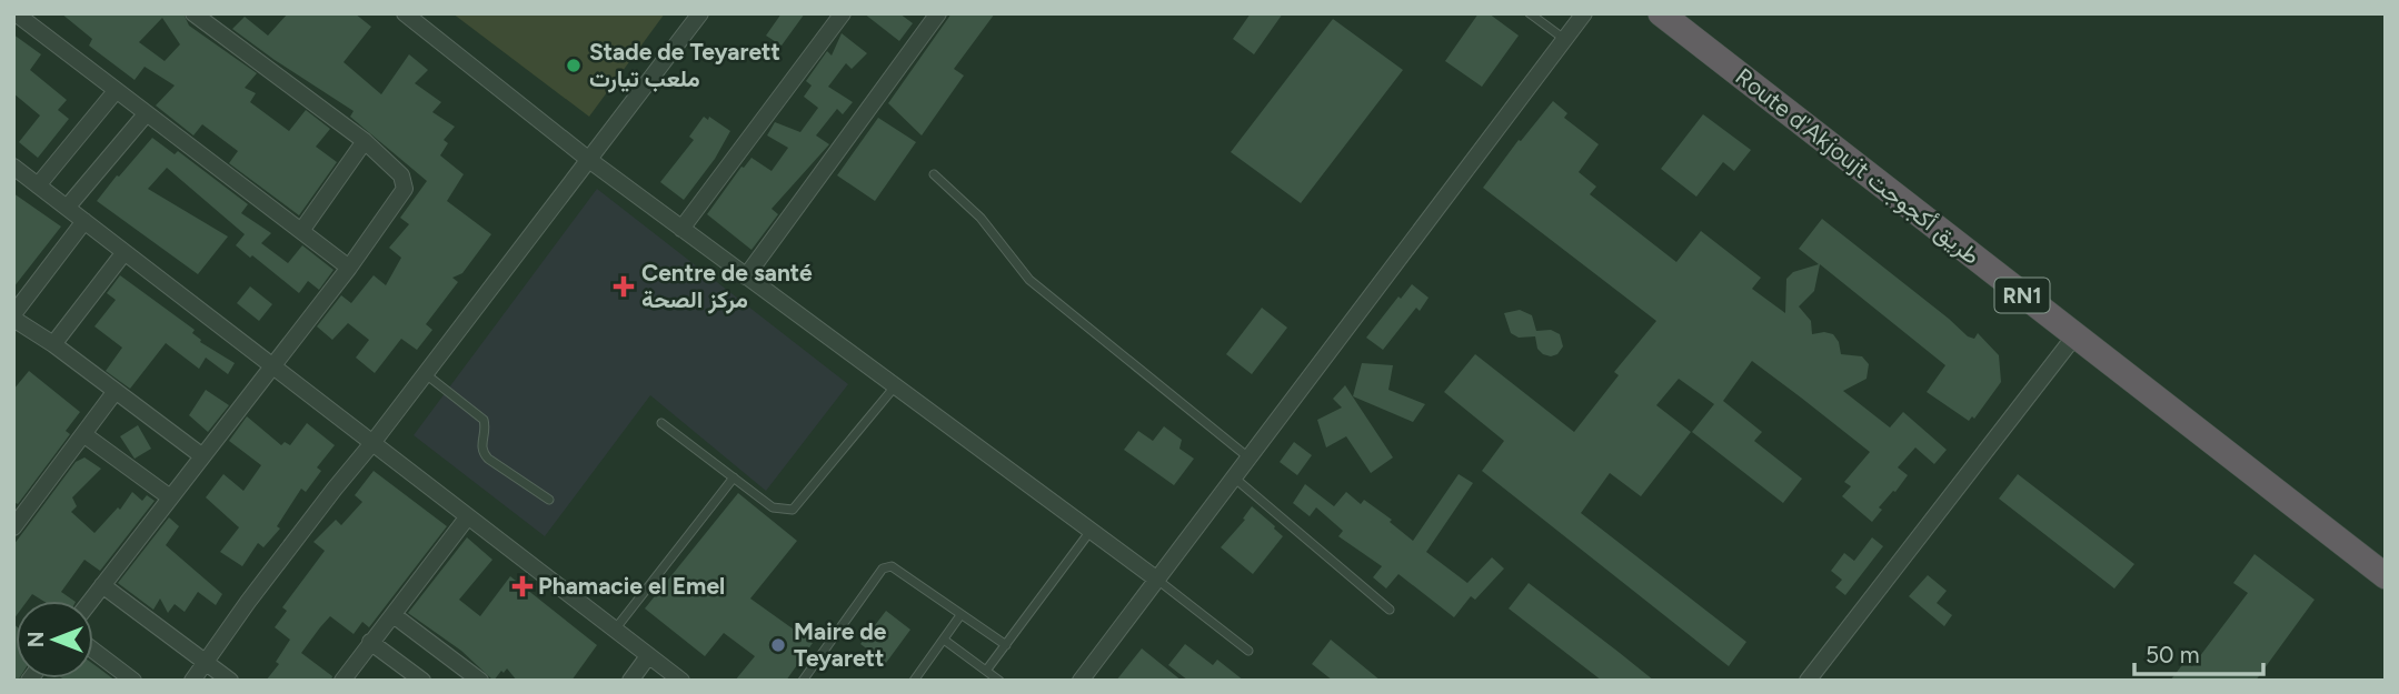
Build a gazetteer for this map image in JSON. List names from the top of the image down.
{
  "streets": {
    "highway": ["Route d'Akjoujt طريق أكجوجت", "RN1"]
  },
  "places": {
    "other": ["Stade de Teyarett ملعب تيارت", "Maire de Teyarett"],
    "health": ["Centre de santé مركز الصحة", "Phamacie el Emel"]
  },
  "scale_bar": "50 m",
  "north": "left"
}
